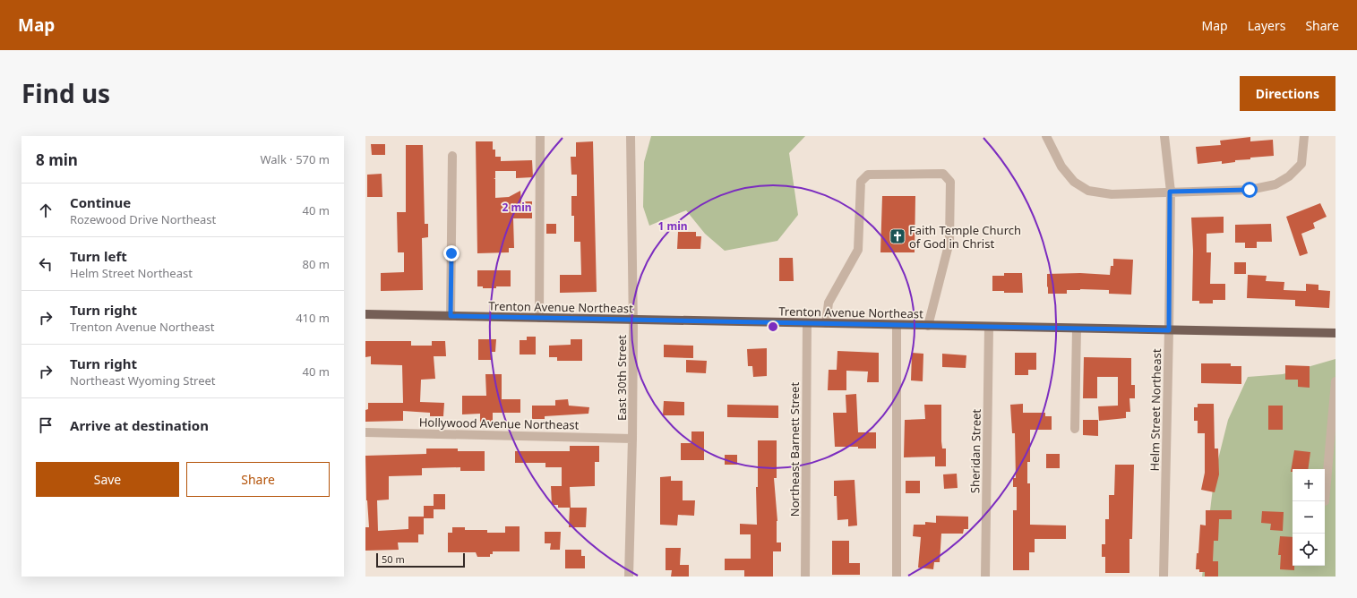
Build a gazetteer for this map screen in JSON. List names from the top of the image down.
{
  "streets": {
    "main road": ["Trenton Avenue Northeast"],
    "street": [
      "East 30th Street",
      "Helm Street Northeast",
      "Hollywood Avenue Northeast",
      "Northeast Barnett Street",
      "Sheridan Street"
    ]
  },
  "crossings": [
    ["Trenton Avenue Northeast", "East 30th Street"],
    ["Trenton Avenue Northeast", "Helm Street Northeast"],
    ["Trenton Avenue Northeast", "Northeast Barnett Street"],
    ["Trenton Avenue Northeast", "Sheridan Street"],
    ["East 30th Street", "Hollywood Avenue Northeast"]
  ],
  "places": {
    "church": ["Faith Temple Church of God in Christ"]
  },
  "scale_bar": "50 m",
  "page": {
    "header": "Map",
    "nav": ["Map", "Layers", "Share"],
    "title": "Find us",
    "buttons": [
      "Directions",
      ["Save", "Share"]
    ],
    "heading": ["8 min", "Walk · 570 m"],
    "list": [
      ["Continue", "Rozewood Drive Northeast", "40 m"],
      ["Turn left", "Helm Street Northeast", "80 m"],
      ["Turn right", "Trenton Avenue Northeast", "410 m"],
      ["Turn right", "Northeast Wyoming Street", "40 m"],
      "Arrive at destination"
    ],
    "map_buttons": ["+", "−"],
    "scale": "50 m"
  },
  "rings": ["2 min", "1 min"]
}
